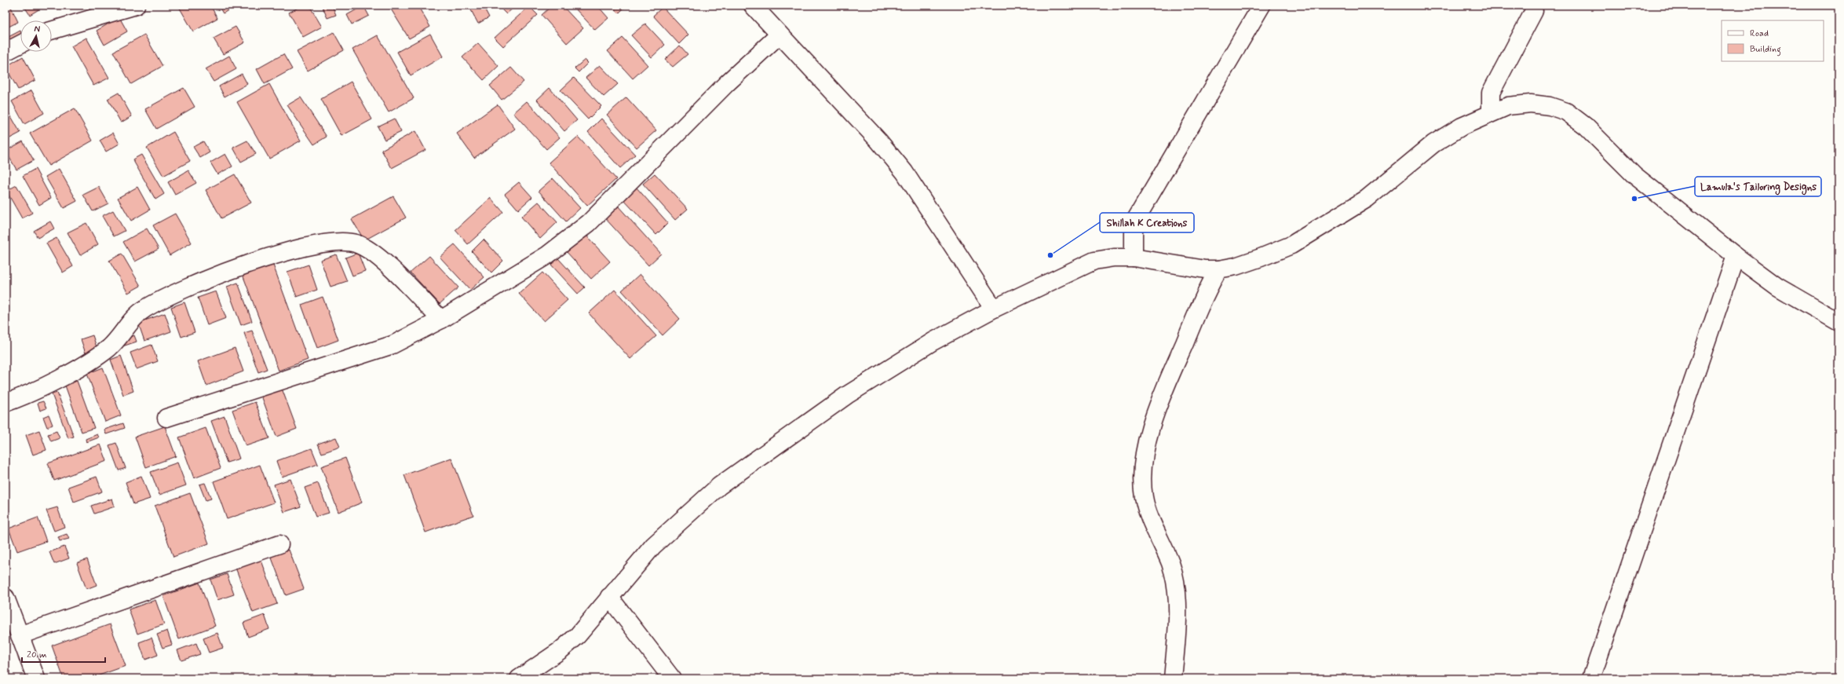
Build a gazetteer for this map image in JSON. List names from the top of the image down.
{
  "places": ["Lamula's Tailoring Designs", "Shillah K Creations"],
  "legend": ["Road", "Building"],
  "scale_bar": "20 m",
  "north": "top"
}
